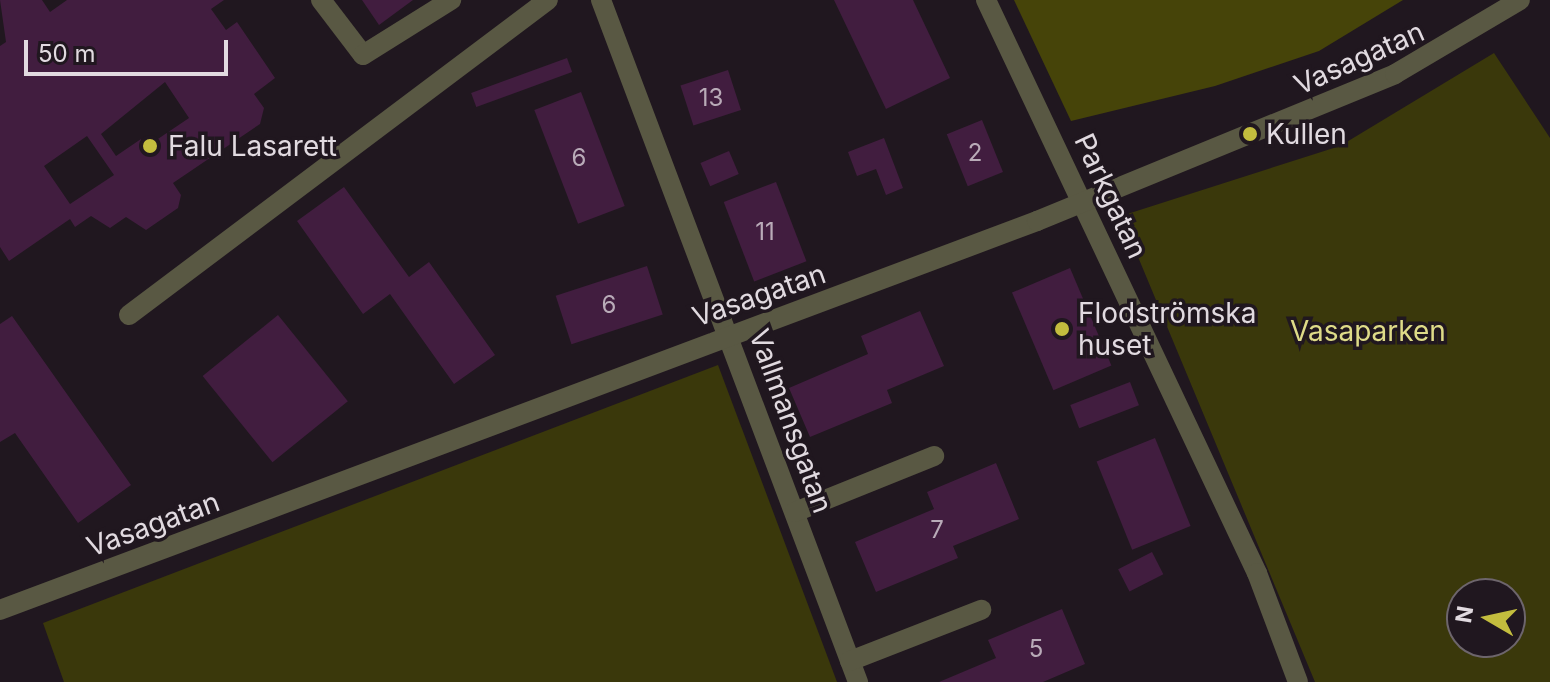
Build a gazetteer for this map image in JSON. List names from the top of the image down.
{
  "streets": {
    "street": ["Vasagatan", "Parkgatan", "Vallmansgatan"]
  },
  "crossings": [
    ["Vasagatan", "Parkgatan"],
    ["Vasagatan", "Vallmansgatan"]
  ],
  "parks": ["Vasaparken"],
  "places": ["Kullen", "Falu Lasarett", "Flodströmska huset"],
  "house_numbers": [
    "13",
    "2",
    "6",
    "11",
    "6",
    "7",
    "5"
  ],
  "scale_bar": "50 m",
  "north": "left"
}
